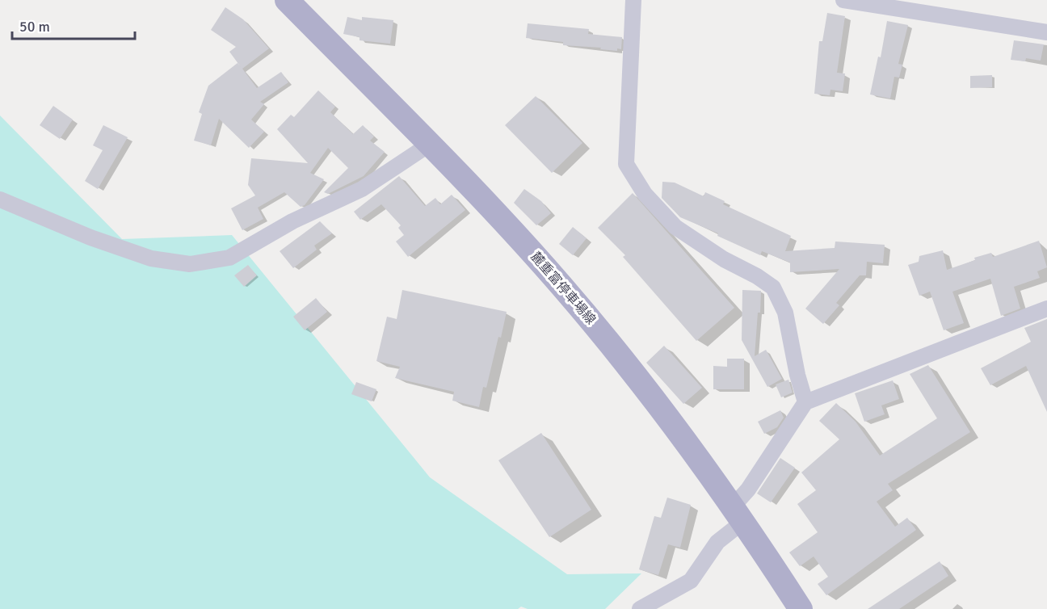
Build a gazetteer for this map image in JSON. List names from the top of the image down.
{
  "streets": {
    "main road": ["麓重富停車場線"]
  },
  "scale_bar": "50 m"
}
